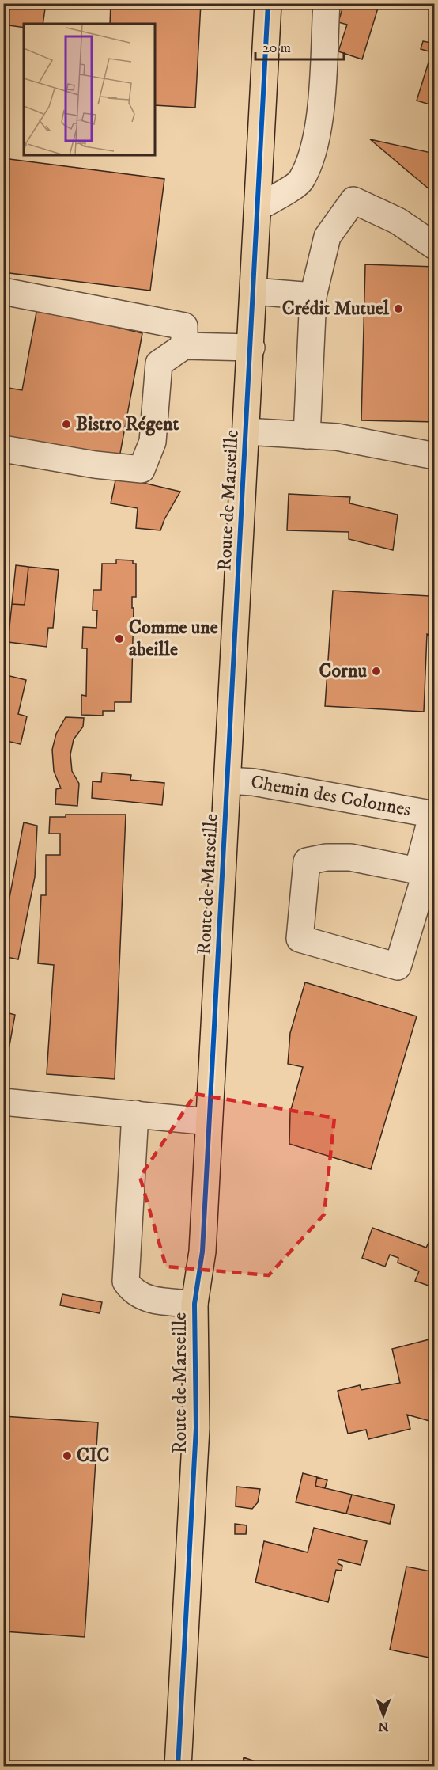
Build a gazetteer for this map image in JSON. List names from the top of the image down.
{
  "streets": {
    "main road": ["Route de Marseille"],
    "street": ["Chemin des Colonnes"]
  },
  "crossings": [
    ["Route de Marseille", "Chemin des Colonnes"]
  ],
  "places": [
    "Crédit Mutuel",
    "Bistro Régent",
    "Comme une abeille",
    "Cornu",
    "CIC"
  ],
  "scale_bar": "20 m",
  "north": "bottom"
}
